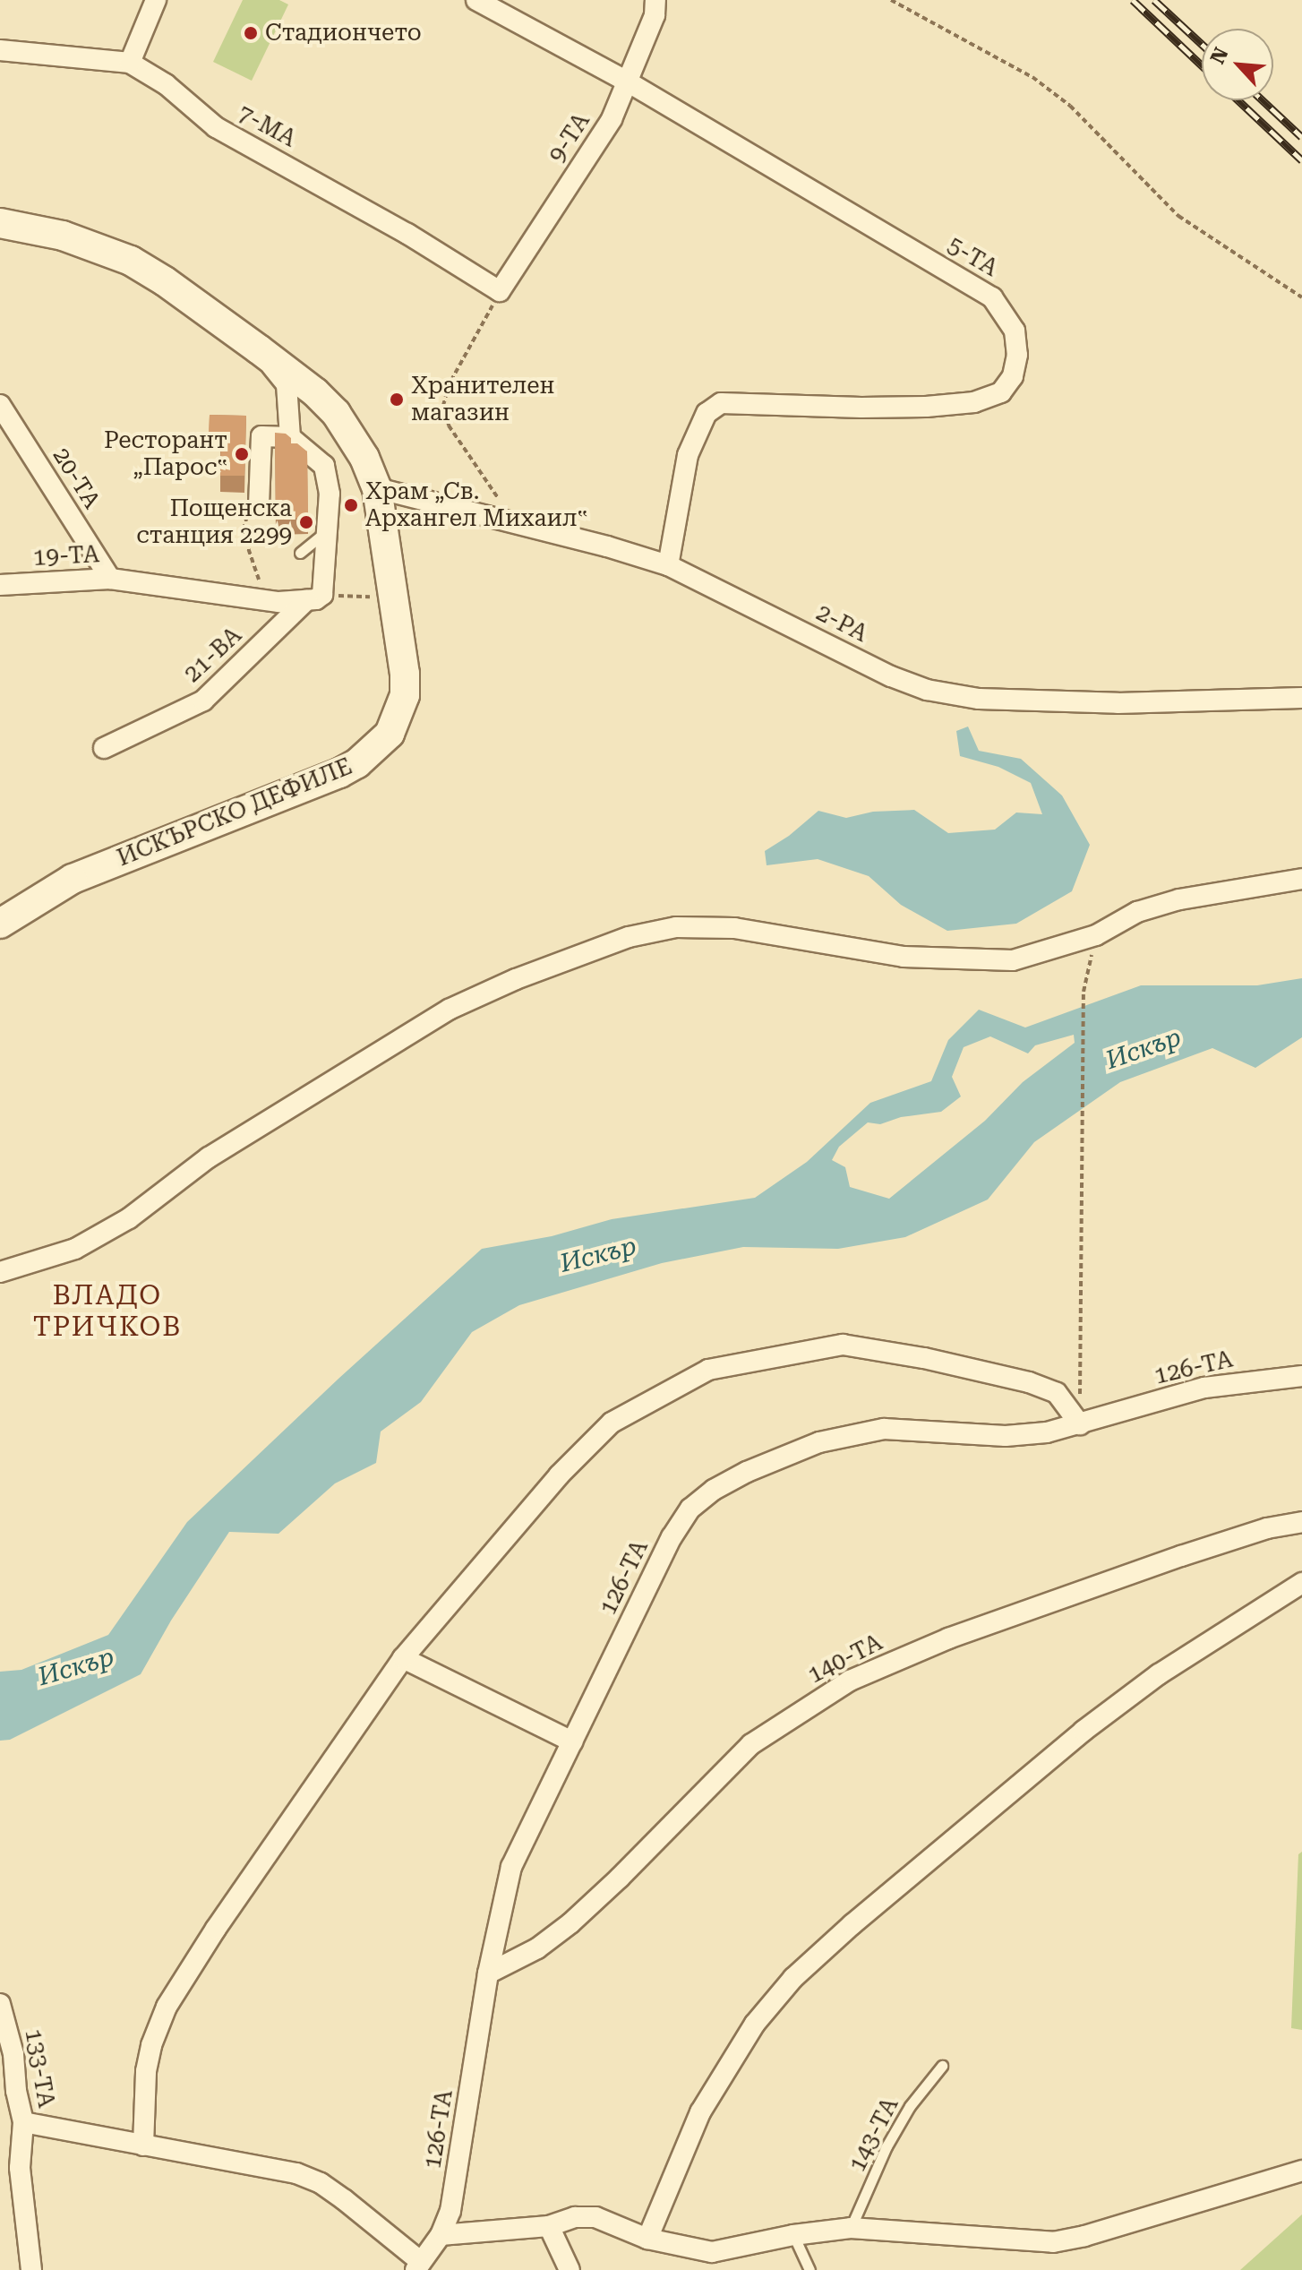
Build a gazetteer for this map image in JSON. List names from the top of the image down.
{
  "streets": {
    "main road": ["ИСКЪРСКО ДЕФИЛЕ"],
    "street": [
      "7-МА",
      "9-ТА",
      "5-ТА",
      "20-ТА",
      "19-ТА",
      "2-РА",
      "21-ВА",
      "126-ТА",
      "140-ТА",
      "133-ТА"
    ],
    "lane": ["143-ТА"]
  },
  "crossings": [
    ["7-МА", "9-ТА"],
    ["9-ТА", "5-ТА"],
    ["5-ТА", "2-РА"],
    ["20-ТА", "19-ТА"],
    ["19-ТА", "21-ВА"],
    ["2-РА", "ИСКЪРСКО ДЕФИЛЕ"],
    ["126-ТА", "140-ТА"]
  ],
  "districts": ["ВЛАДО ТРИЧКОВ"],
  "water": ["Искър"],
  "places": [
    "Стадиончето",
    "Хранителен магазин",
    "Ресторант „Парос‟",
    "Храм „Св. Архангел Михаил‟",
    "Пощенска станция 2299"
  ],
  "north": "top left"
}
